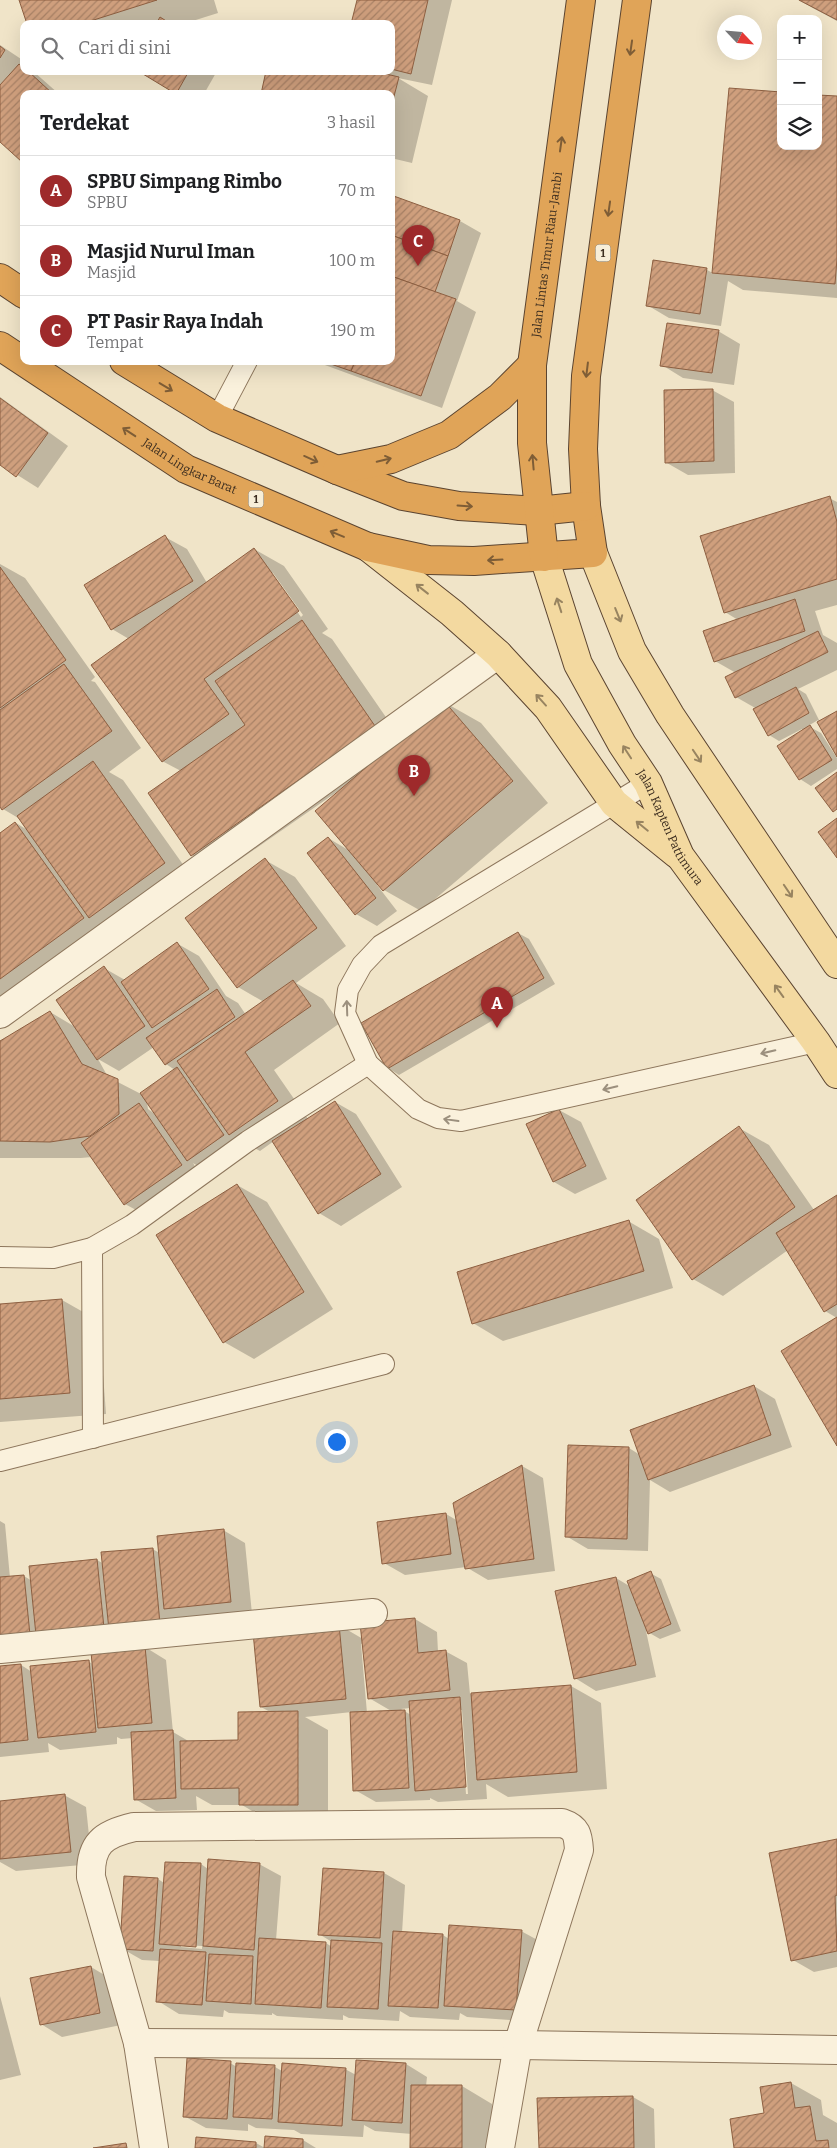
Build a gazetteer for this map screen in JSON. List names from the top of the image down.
{
  "streets": {
    "highway": ["1", "Jalan Lintas Timur Riau-Jambi", "Jalan Lingkar Barat"],
    "main road": ["Jalan Kapten Pattimura"]
  },
  "crossings": [
    ["1", "Jalan Lintas Timur Riau-Jambi"],
    ["1", "Jalan Lingkar Barat"],
    ["1", "Jalan Kapten Pattimura"],
    ["Jalan Lintas Timur Riau-Jambi", "Jalan Lingkar Barat"],
    ["Jalan Lintas Timur Riau-Jambi", "Jalan Kapten Pattimura"],
    ["Jalan Lingkar Barat", "Jalan Kapten Pattimura"]
  ],
  "north": "bottom right",
  "page": {
    "map_buttons": ["+", "−"],
    "search": "Cari di sini",
    "heading": ["Terdekat", "3 hasil"],
    "list": [
      {
        "mark": "A",
        "name": "SPBU Simpang Rimbo",
        "note": "SPBU",
        "value": "70 m"
      },
      {
        "mark": "B",
        "name": "Masjid Nurul Iman",
        "note": "Masjid",
        "value": "100 m"
      },
      {
        "mark": "C",
        "name": "PT Pasir Raya Indah",
        "note": "Tempat",
        "value": "190 m"
      }
    ],
    "pins": ["C", "B", "A"]
  }
}
